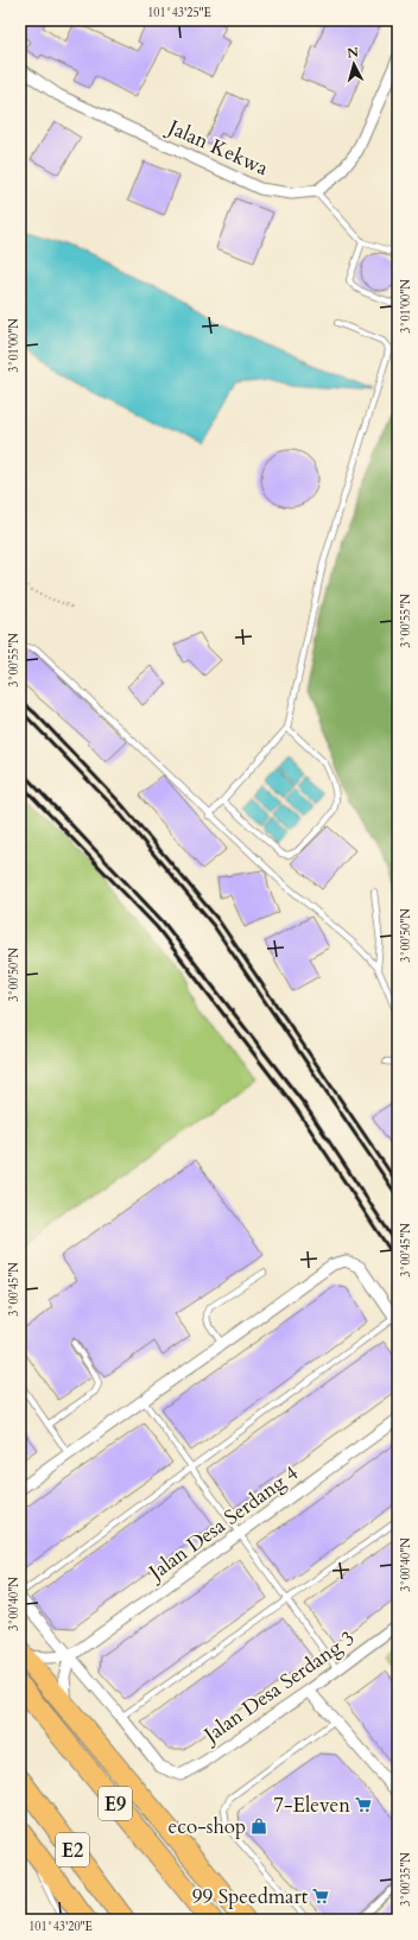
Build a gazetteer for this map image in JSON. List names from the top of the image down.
{
  "streets": {
    "highway": ["E9", "E2"],
    "street": ["Jalan Kekwa", "Jalan Desa Serdang 4", "Jalan Desa Serdang 3"]
  },
  "places": {
    "supermarket": ["7-Eleven", "99 Speedmart"],
    "shop": ["eco-shop"]
  },
  "north": "top",
  "coordinates": [
    "101°43'25\"E",
    "3°01'00\"N",
    "3°00'55\"N",
    "3°00'50\"N",
    "3°00'45\"N",
    "3°00'40\"N",
    "3°00'35\"N",
    "101°43'20\"E"
  ]
}
